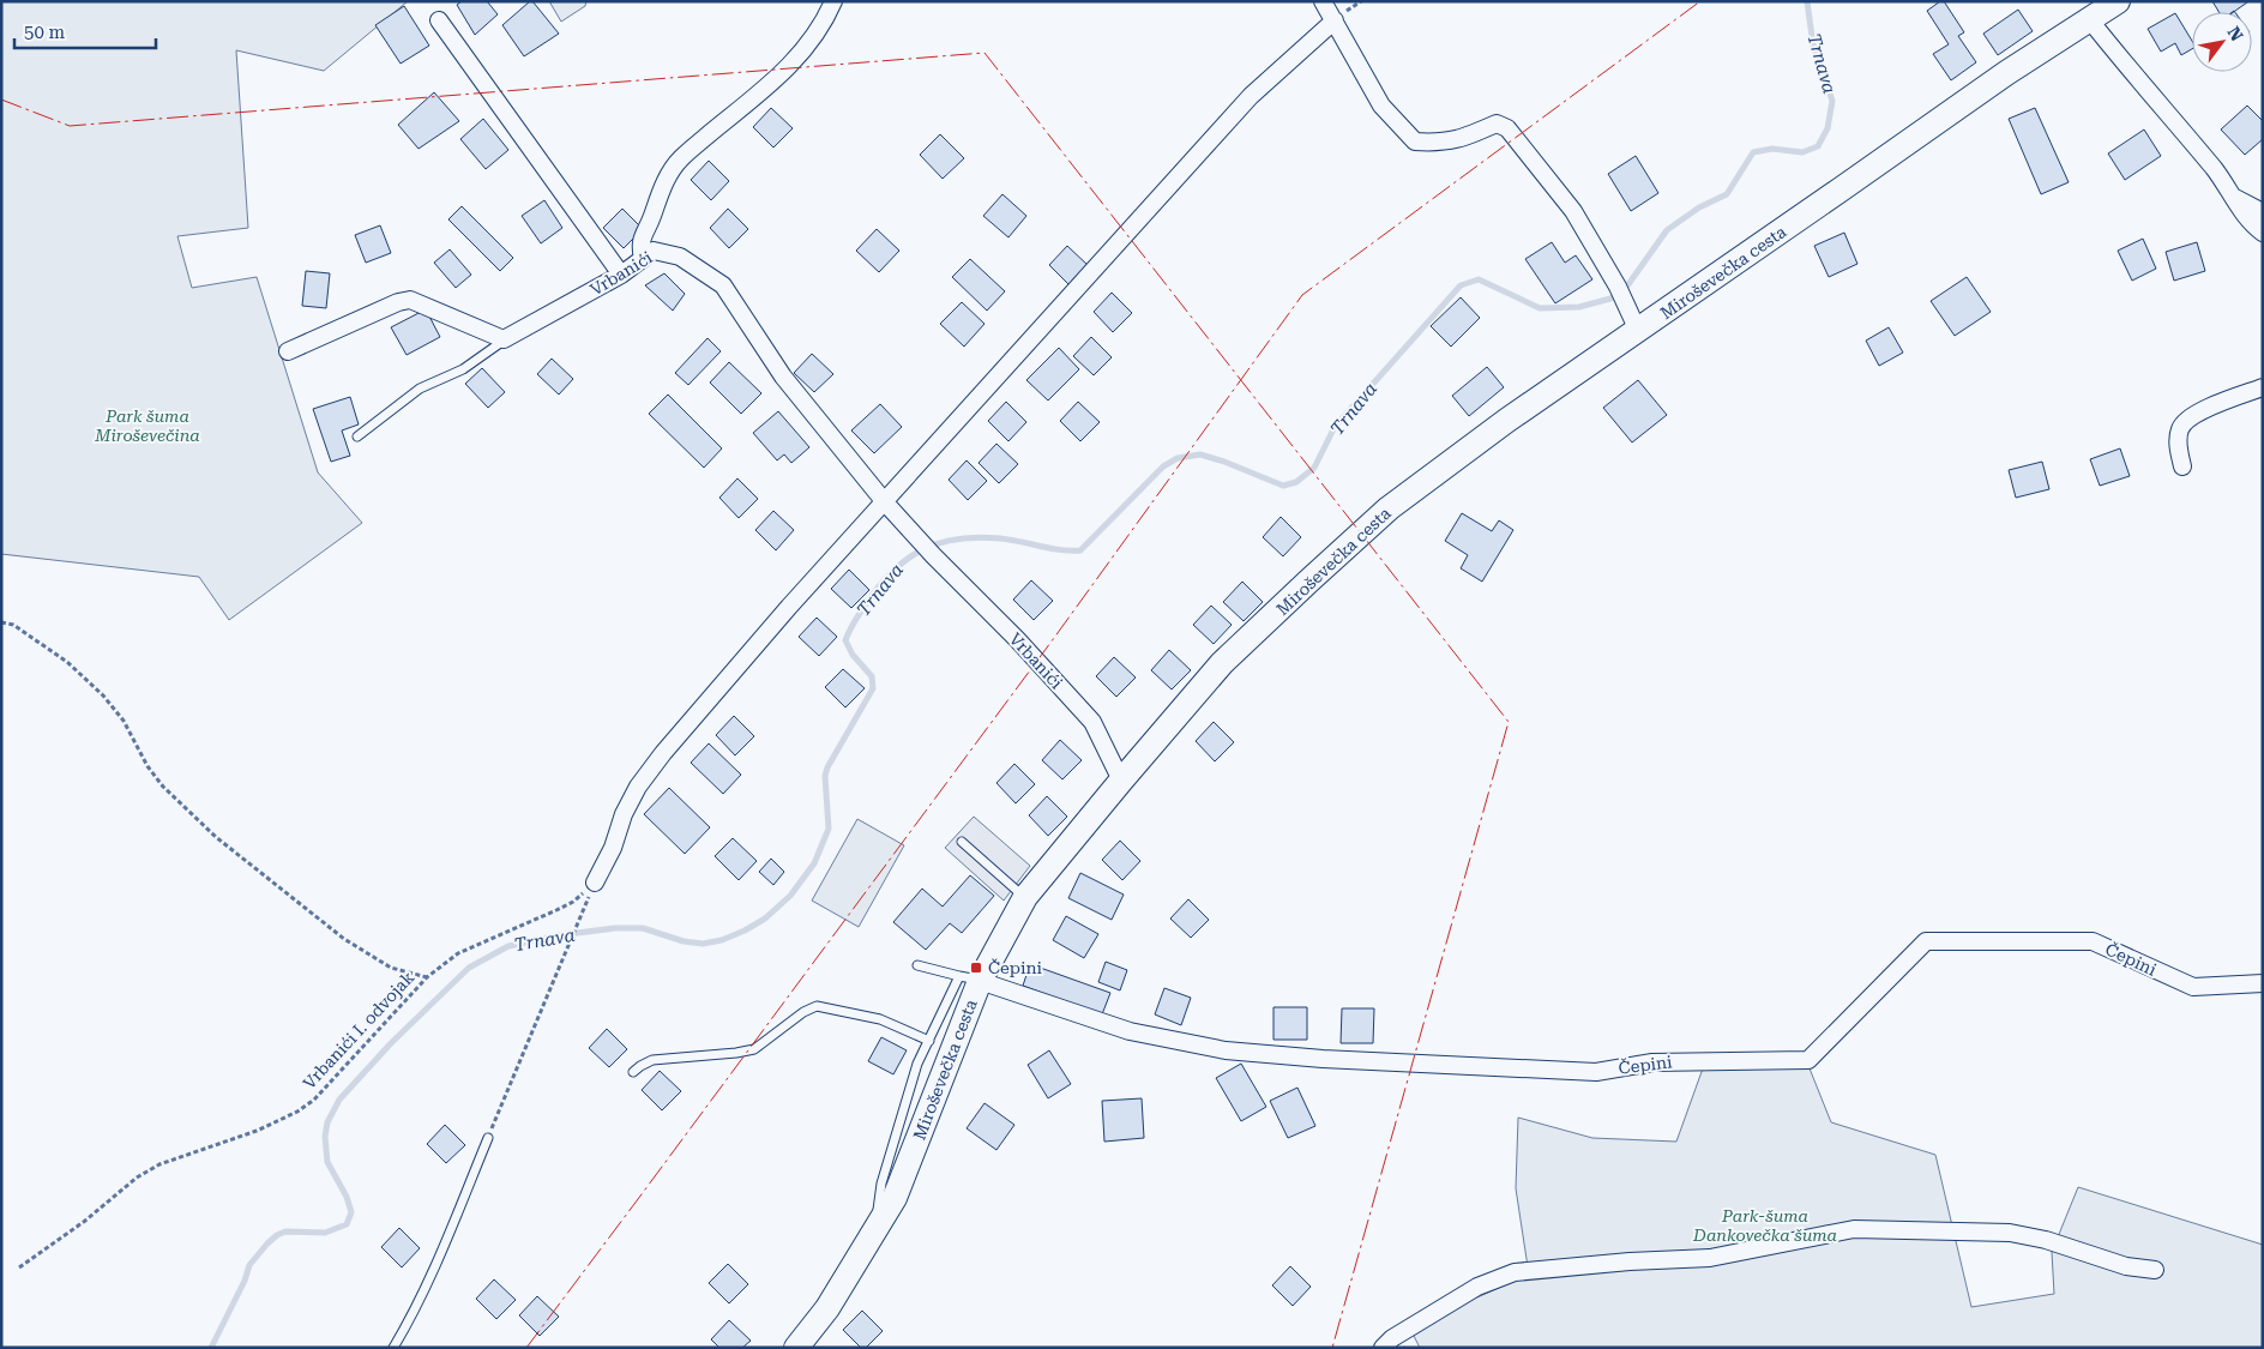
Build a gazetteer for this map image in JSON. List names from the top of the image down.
{
  "streets": {
    "main road": ["Miroševečka cesta"],
    "street": ["Vrbanići", "Čepini"],
    "path": ["Vrbanići I. odvojak"]
  },
  "crossings": [
    ["Miroševečka cesta", "Vrbanići"],
    ["Miroševečka cesta", "Čepini"]
  ],
  "water": ["Trnava"],
  "parks": ["Park šuma Miroševečina", "Park-šuma Dankovečka šuma"],
  "places": {
    "transit": ["Čepini"]
  },
  "scale_bar": "50 m",
  "north": "top right"
}
